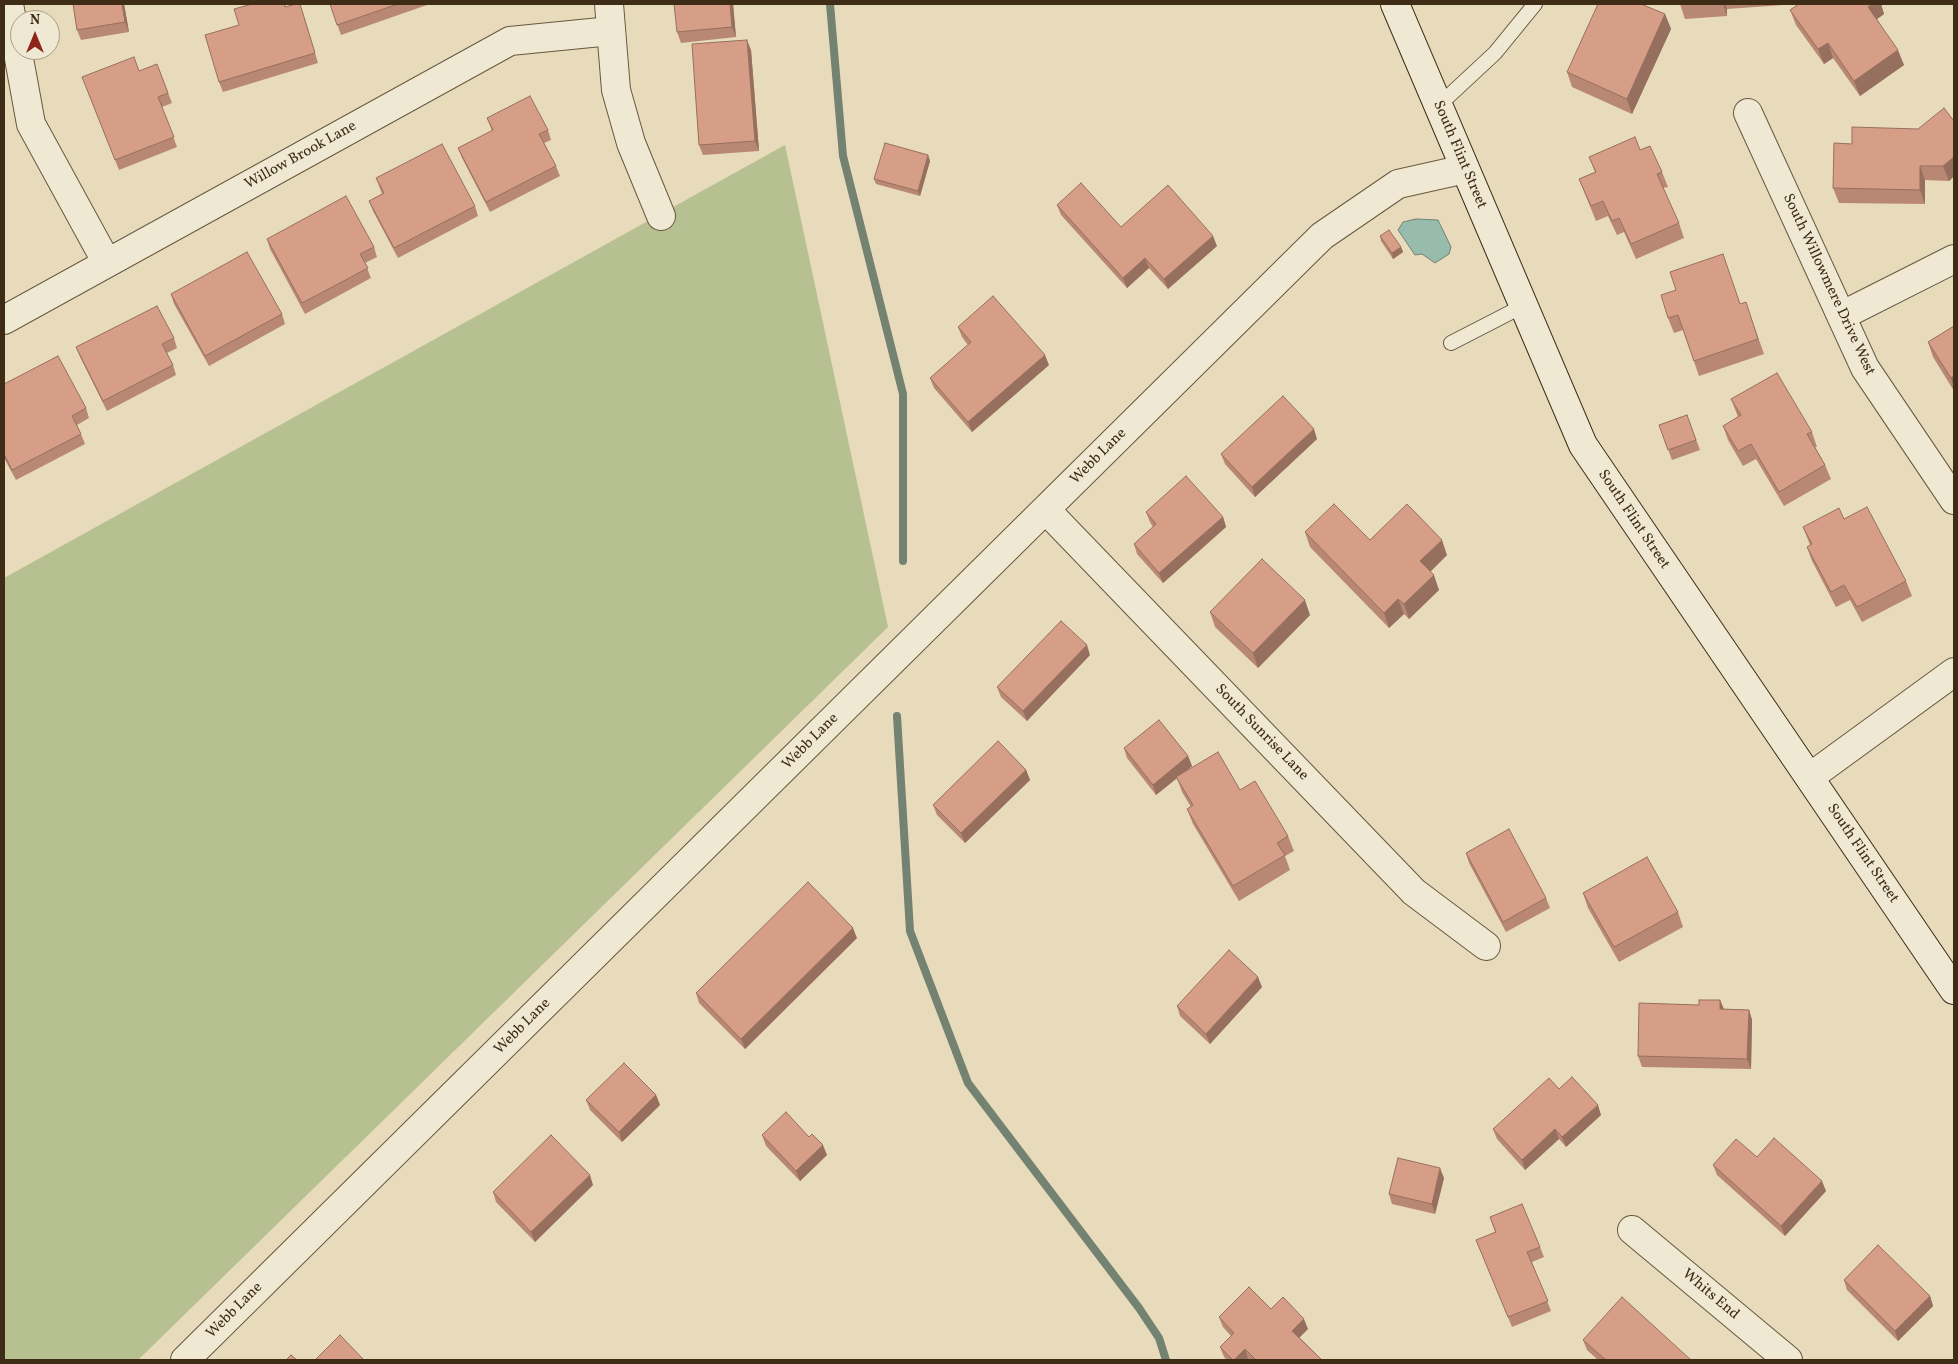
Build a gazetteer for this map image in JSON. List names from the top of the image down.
{
  "streets": {
    "street": [
      "South Flint Street",
      "Willow Brook Lane",
      "South Willowmere Drive West",
      "Webb Lane",
      "South Sunrise Lane",
      "Whits End"
    ]
  },
  "crossings": [
    ["South Flint Street", "Webb Lane"],
    ["Webb Lane", "South Sunrise Lane"]
  ],
  "north": "top"
}
